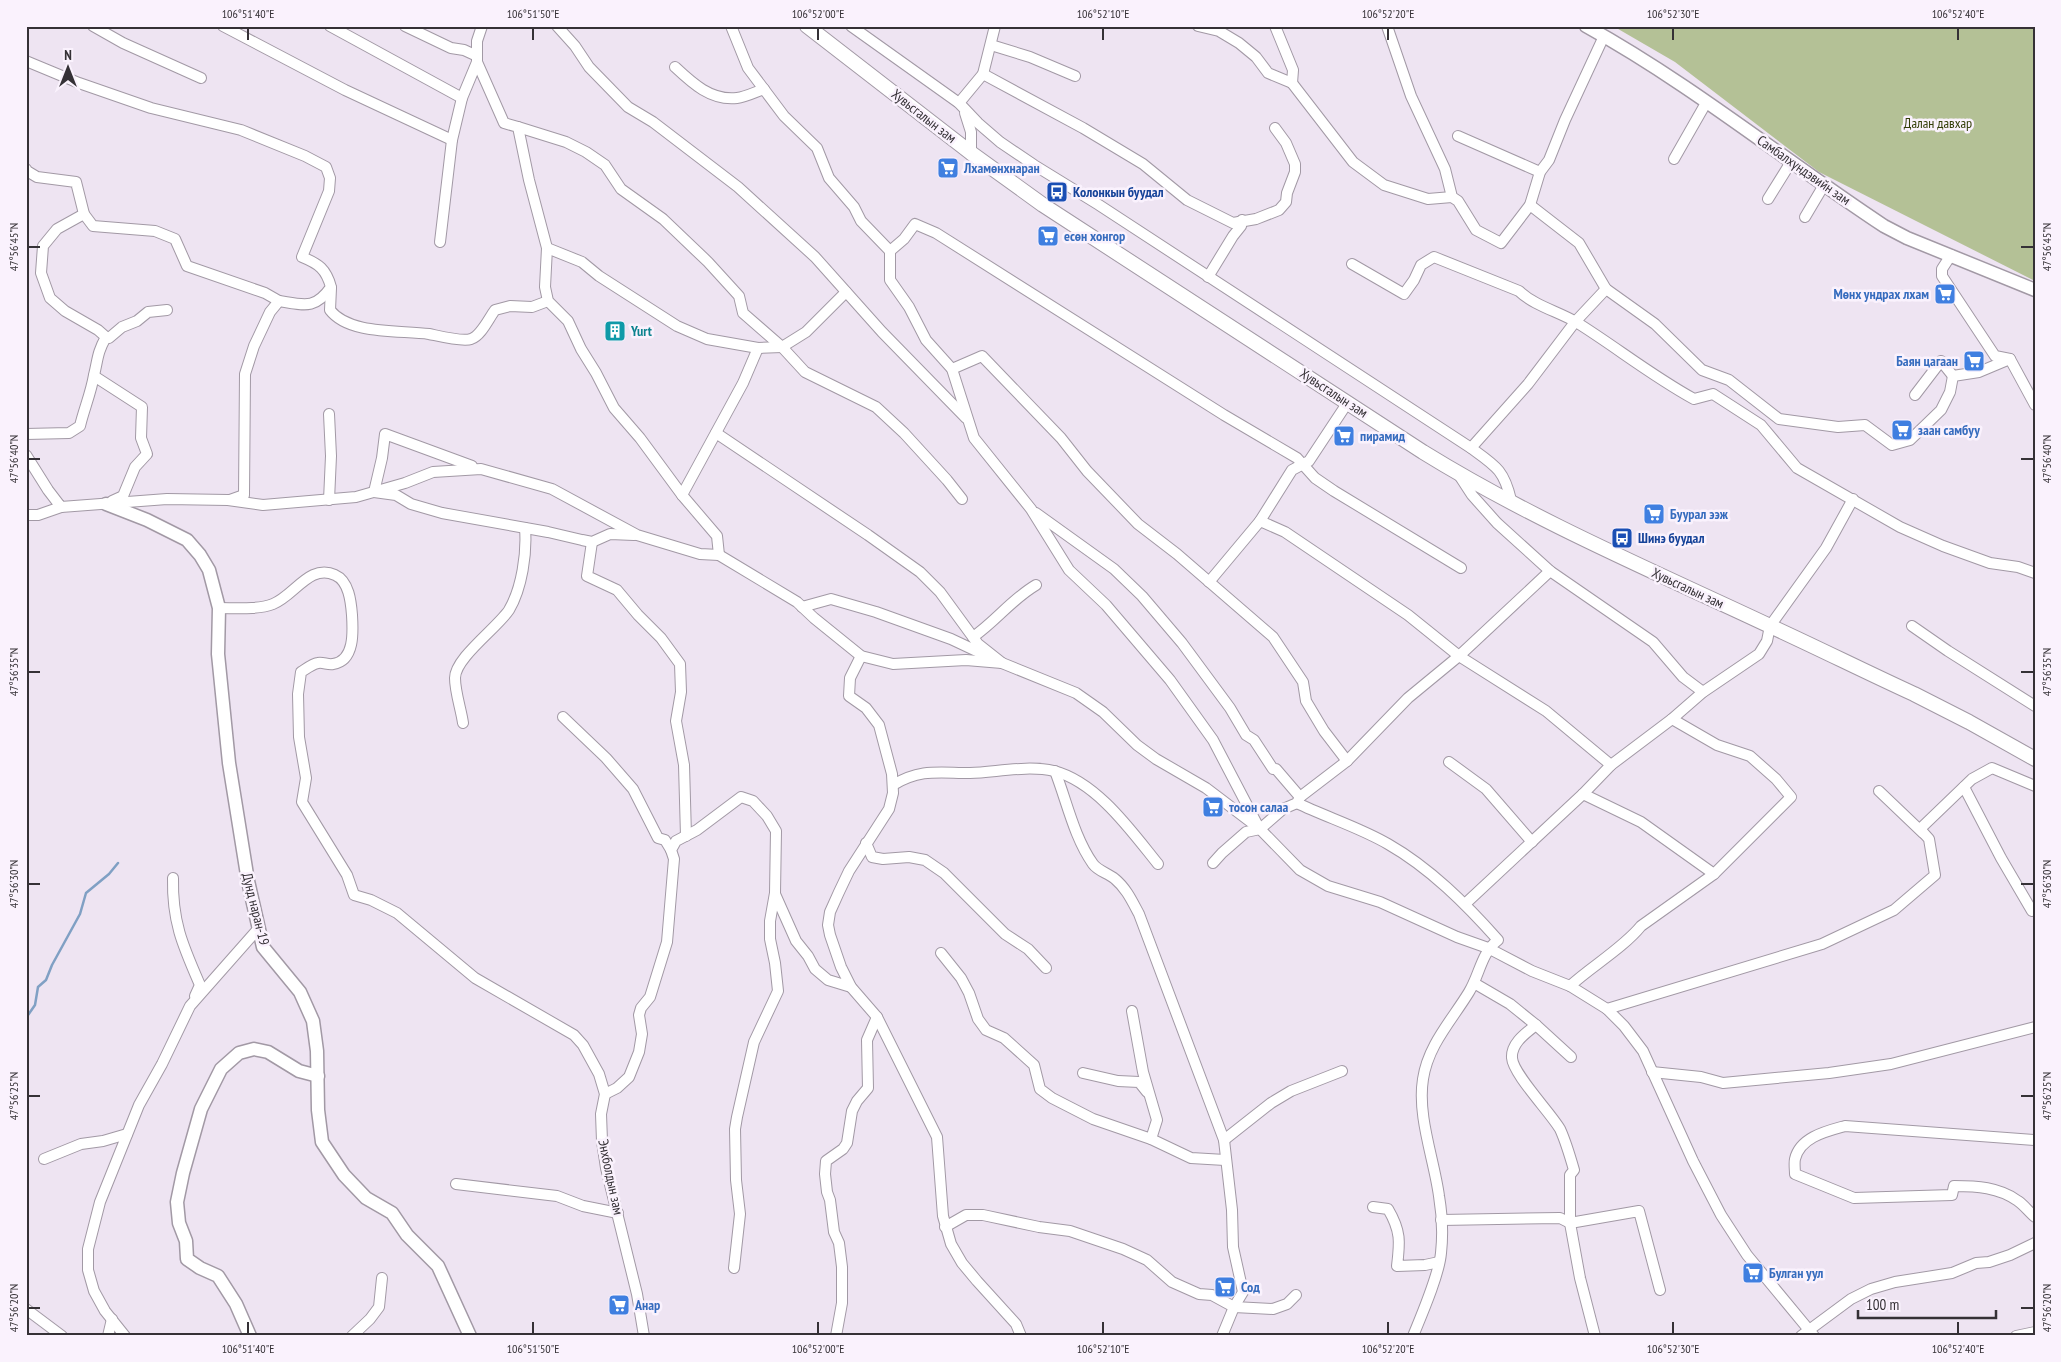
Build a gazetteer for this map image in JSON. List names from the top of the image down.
{
  "streets": {
    "main road": ["Хувьсгалын зам"],
    "street": ["Самбалхүндэвийн зам", "Дунд наран-19", "Энхболдын зам"]
  },
  "crossings": [
    ["Дунд наран-19", "Энхболдын зам"]
  ],
  "parks": ["Далан давхар"],
  "places": {
    "supermarket": [
      "Лхамөнхнаран",
      "есөн хонгор",
      "Мөнх ундрах лхам",
      "Баян цагаан",
      "заан самбуу",
      "пирамид",
      "Буурал ээж",
      "тосон салаа",
      "Булган уул",
      "Сод",
      "Анар"
    ],
    "bus stop": ["Колонкын буудал", "Шинэ буудал"],
    "building": ["Yurt"]
  },
  "scale_bar": "100 m",
  "north": "top",
  "coordinates": [
    "106°51'40\"E",
    "106°51'50\"E",
    "106°52'00\"E",
    "106°52'10\"E",
    "106°52'20\"E",
    "106°52'30\"E",
    "106°52'40\"E",
    "47°56'45\"N",
    "47°56'40\"N",
    "47°56'35\"N",
    "47°56'30\"N",
    "47°56'25\"N",
    "47°56'20\"N"
  ]
}
